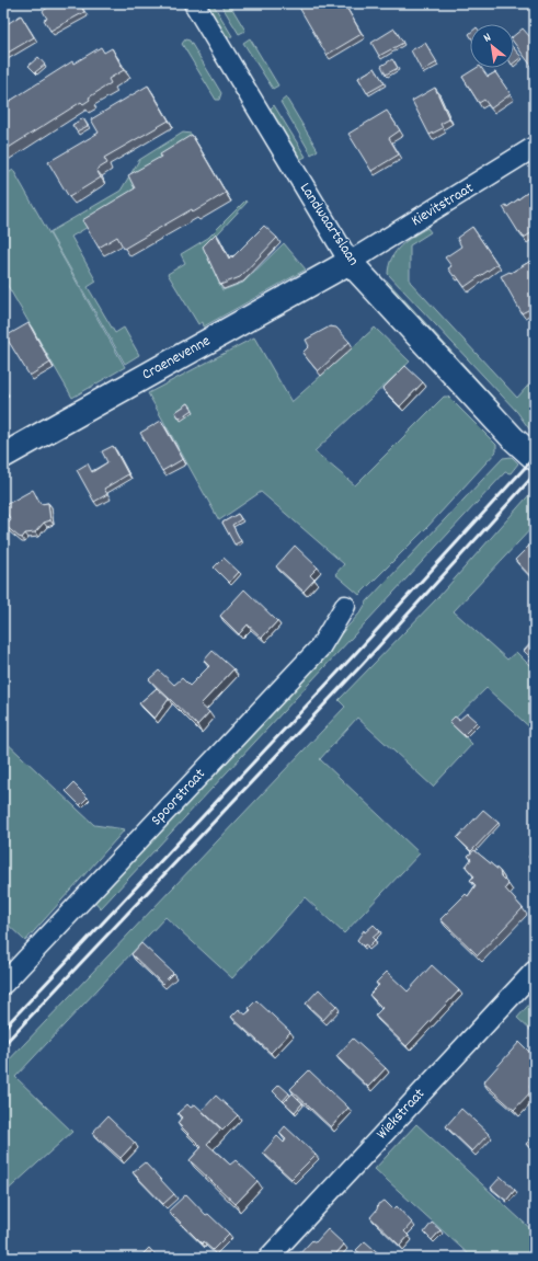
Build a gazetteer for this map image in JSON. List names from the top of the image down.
{
  "streets": {
    "street": [
      "Kievitstraat",
      "Landwaartslaan",
      "Craenevenne",
      "Spoorstraat",
      "Wiekstraat"
    ]
  },
  "crossings": [
    ["Kievitstraat", "Landwaartslaan"],
    ["Kievitstraat", "Craenevenne"],
    ["Landwaartslaan", "Craenevenne"]
  ],
  "north": "top left"
}
